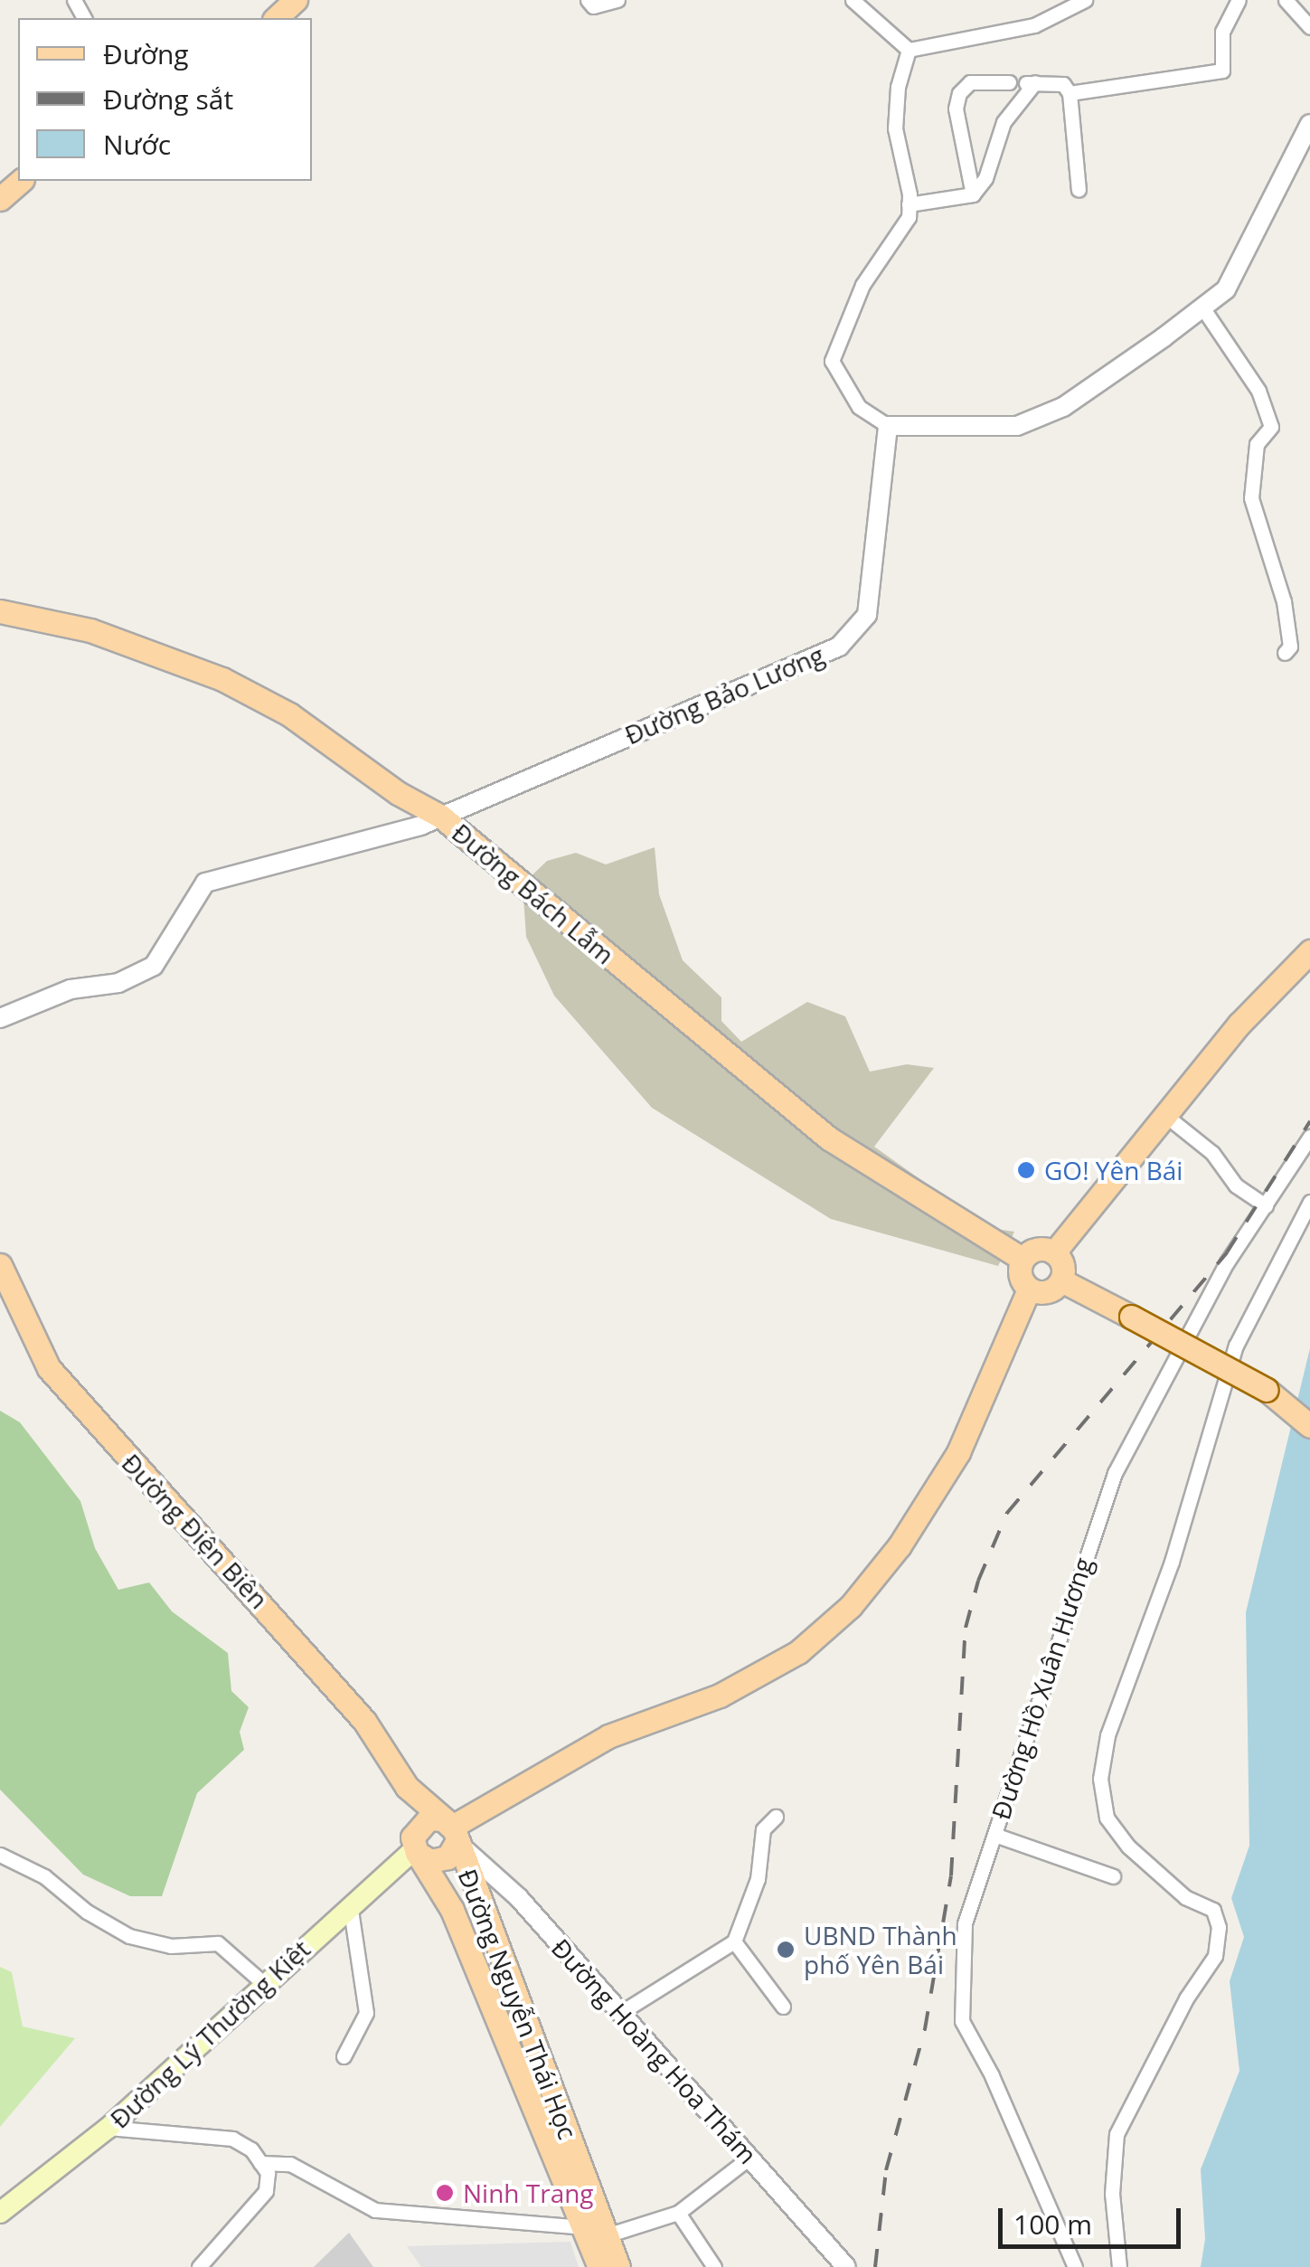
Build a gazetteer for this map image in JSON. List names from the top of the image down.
{
  "streets": {
    "main road": [
      "Đường Bách Lẫm",
      "Đường Điện Biên",
      "Đường Nguyễn Thái Học",
      "Đường Lý Thường Kiệt"
    ],
    "street": ["Đường Bảo Lương", "Đường Hồ Xuân Hương", "Đường Hoàng Hoa Thám"]
  },
  "crossings": [
    ["Đường Bảo Lương", "Đường Bách Lẫm"],
    ["Đường Điện Biên", "Đường Nguyễn Thái Học"],
    ["Đường Điện Biên", "Đường Lý Thường Kiệt"],
    ["Đường Điện Biên", "Đường Hoàng Hoa Thám"],
    ["Đường Nguyễn Thái Học", "Đường Lý Thường Kiệt"],
    ["Đường Nguyễn Thái Học", "Đường Hoàng Hoa Thám"]
  ],
  "places": ["GO! Yên Bái", "UBND Thành phố Yên Bái", "Ninh Trang"],
  "legend": ["Đường", "Đường sắt", "Nước"],
  "scale_bar": "100 m"
}
